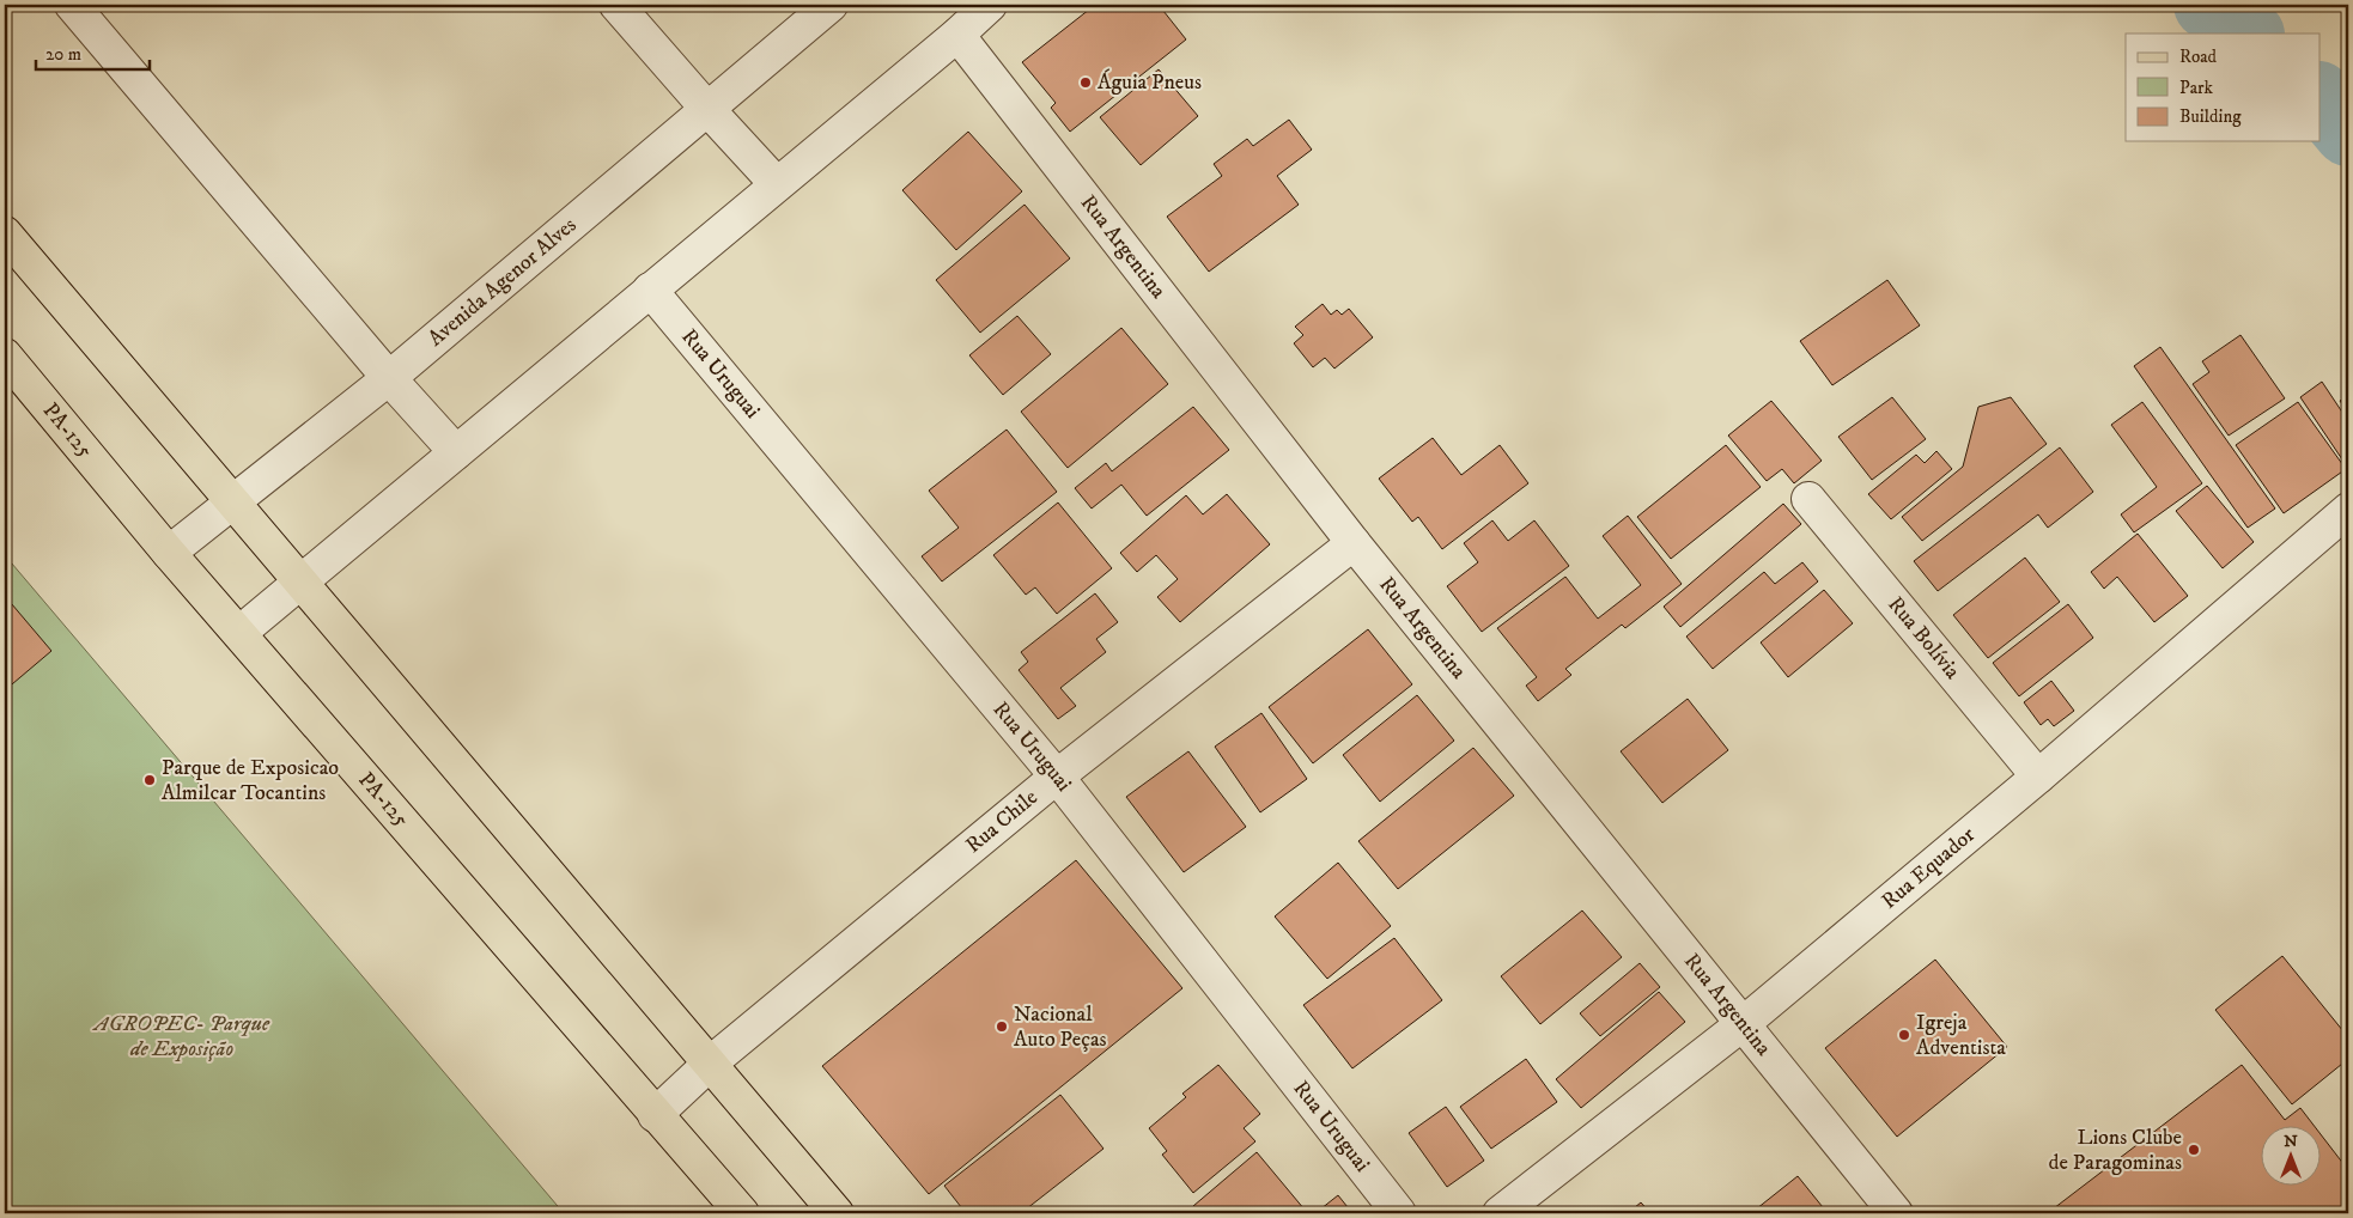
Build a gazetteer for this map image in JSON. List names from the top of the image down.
{
  "streets": {
    "main road": ["PA-125"],
    "street": [
      "Rua Argentina",
      "Avenida Agenor Alves",
      "Rua Uruguai",
      "Rua Bolívia",
      "Rua Chile",
      "Rua Equador"
    ]
  },
  "crossings": [
    ["Rua Argentina", "Rua Chile"],
    ["Rua Argentina", "Rua Equador"],
    ["Avenida Agenor Alves", "PA-125"],
    ["Rua Uruguai", "Rua Chile"],
    ["PA-125", "Rua Chile"],
    ["Rua Bolívia", "Rua Equador"]
  ],
  "parks": ["AGROPEC- Parque de Exposição"],
  "places": [
    "Águia Pneus",
    "Parque de Exposicao Almilcar Tocantins",
    "Nacional Auto Peças",
    "Igreja Adventista",
    "Lions Clube de Paragominas"
  ],
  "legend": ["Road", "Park", "Building"],
  "scale_bar": "20 m",
  "north": "top"
}
